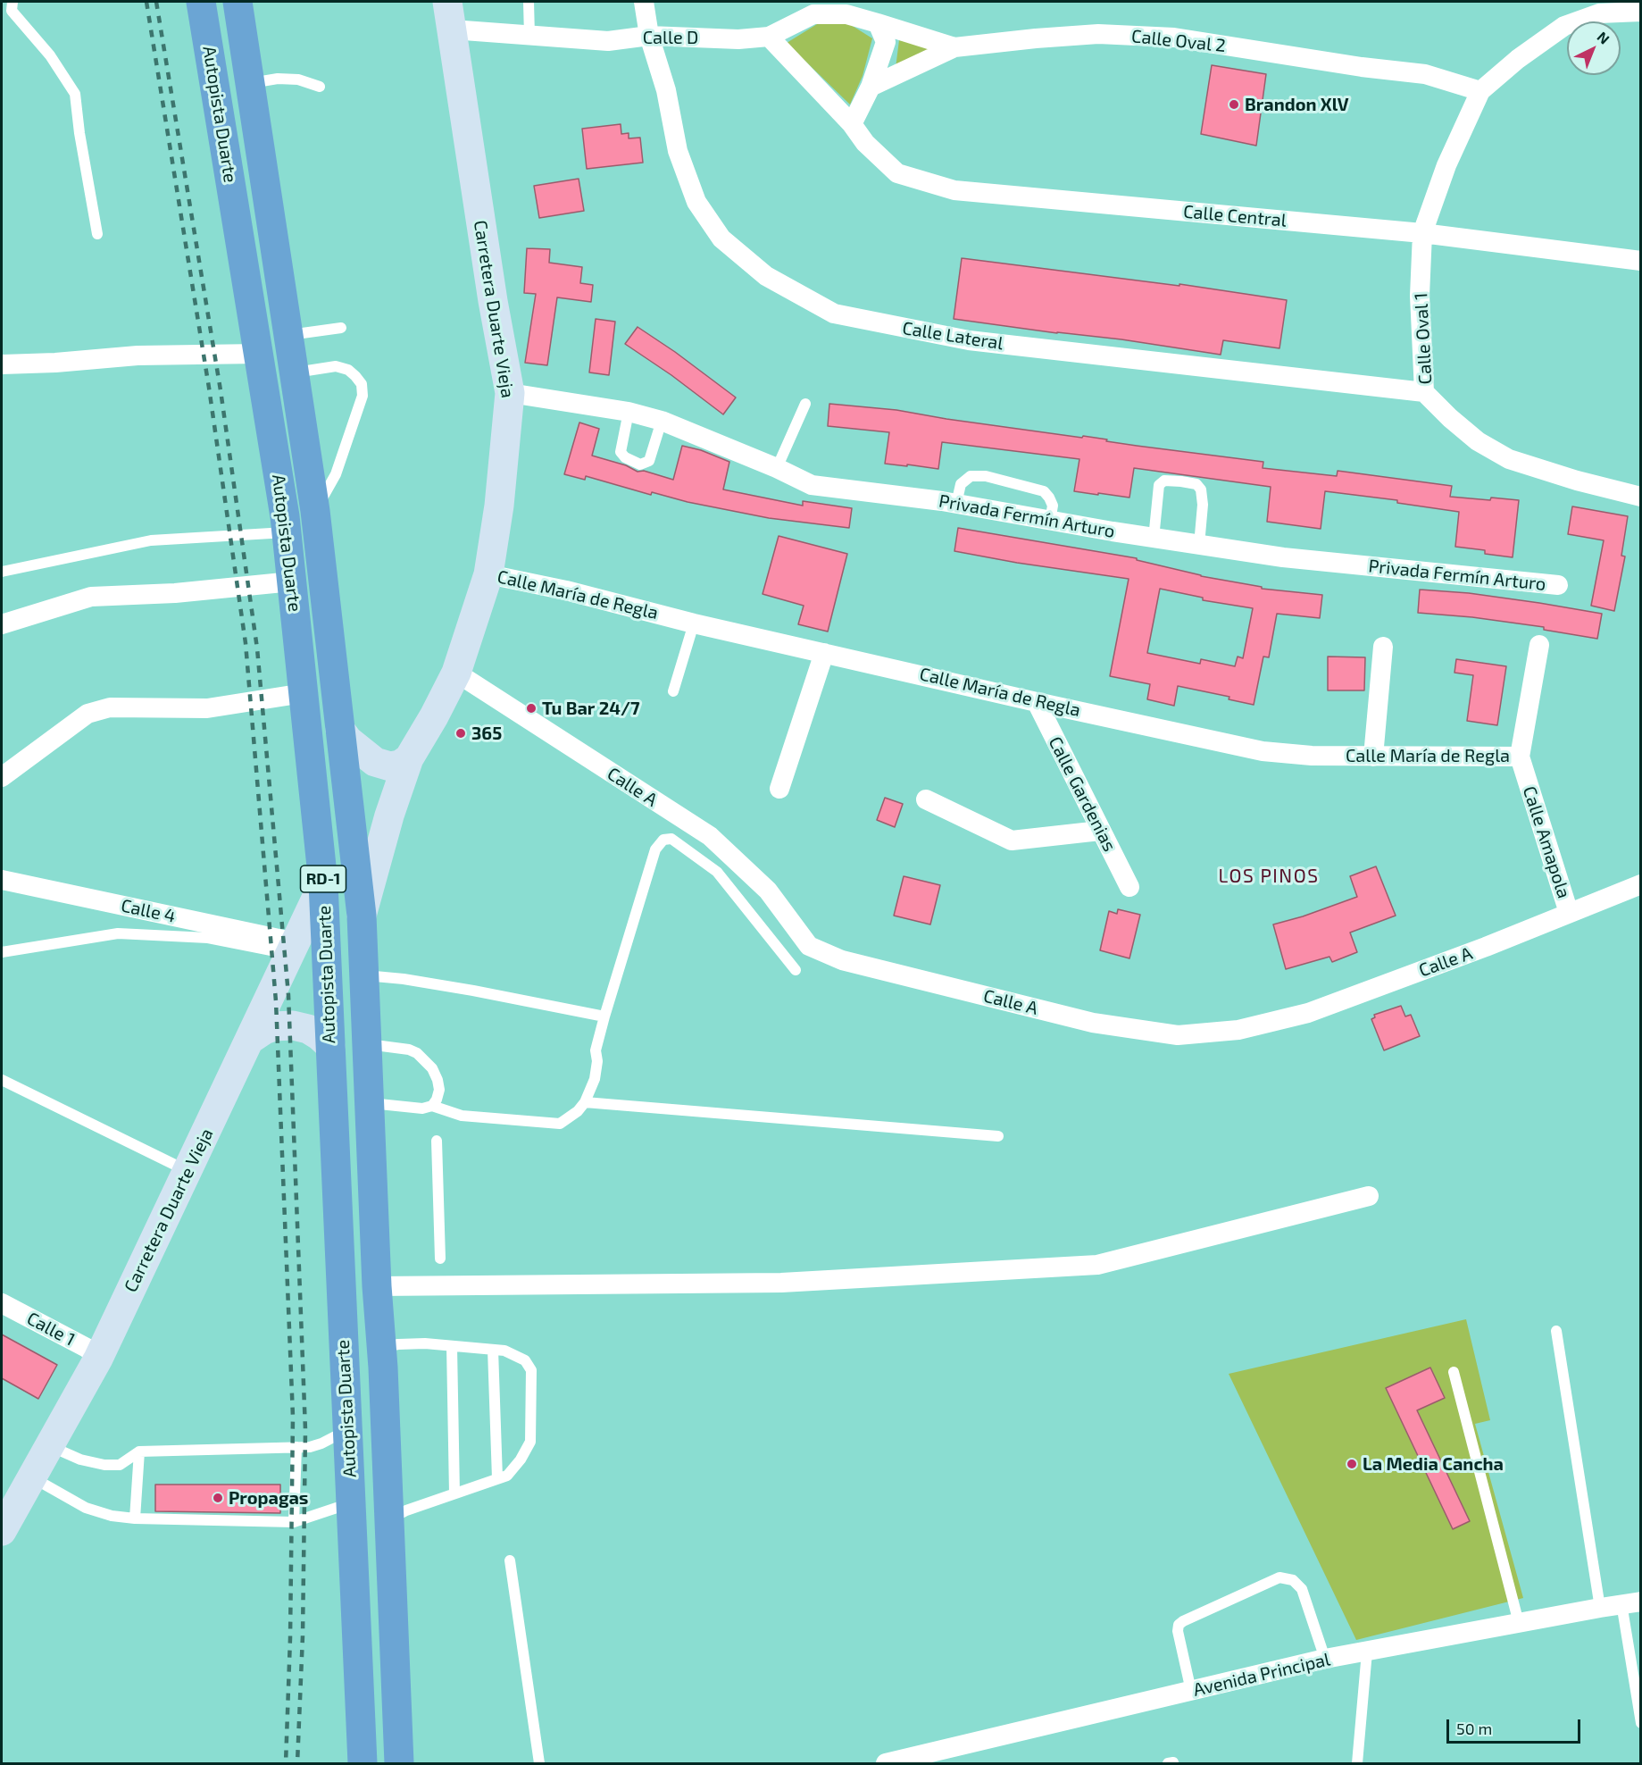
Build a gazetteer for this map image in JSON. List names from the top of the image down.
{
  "streets": {
    "highway": ["Autopista Duarte", "RD-1"],
    "main road": ["Carretera Duarte Vieja"],
    "street": [
      "Calle D",
      "Calle Oval 2",
      "Calle Central",
      "Calle Lateral",
      "Calle Oval 1",
      "Privada Fermín Arturo",
      "Calle María de Regla",
      "Calle A",
      "Calle Gardenias",
      "Calle Amapola",
      "Calle 4",
      "Calle 1",
      "Avenida Principal"
    ]
  },
  "crossings": [
    ["Calle D", "Calle Oval 2"],
    ["Calle D", "Carretera Duarte Vieja"],
    ["Calle D", "Calle Lateral"],
    ["Autopista Duarte", "Carretera Duarte Vieja"],
    ["Calle Central", "Calle Oval 1"],
    ["Carretera Duarte Vieja", "Privada Fermín Arturo"],
    ["Carretera Duarte Vieja", "Calle María de Regla"],
    ["Carretera Duarte Vieja", "Calle A"],
    ["Carretera Duarte Vieja", "Calle 4"],
    ["Carretera Duarte Vieja", "Calle 1"],
    ["Calle Lateral", "Calle Oval 1"],
    ["Calle María de Regla", "Calle Gardenias"],
    ["Calle María de Regla", "Calle Amapola"],
    ["Calle A", "Calle Amapola"]
  ],
  "districts": ["LOS PINOS"],
  "places": [
    "Brandon XlV",
    "Tu Bar 24/7",
    "365",
    "La Media Cancha",
    "Propagas"
  ],
  "scale_bar": "50 m",
  "north": "top right"
}
